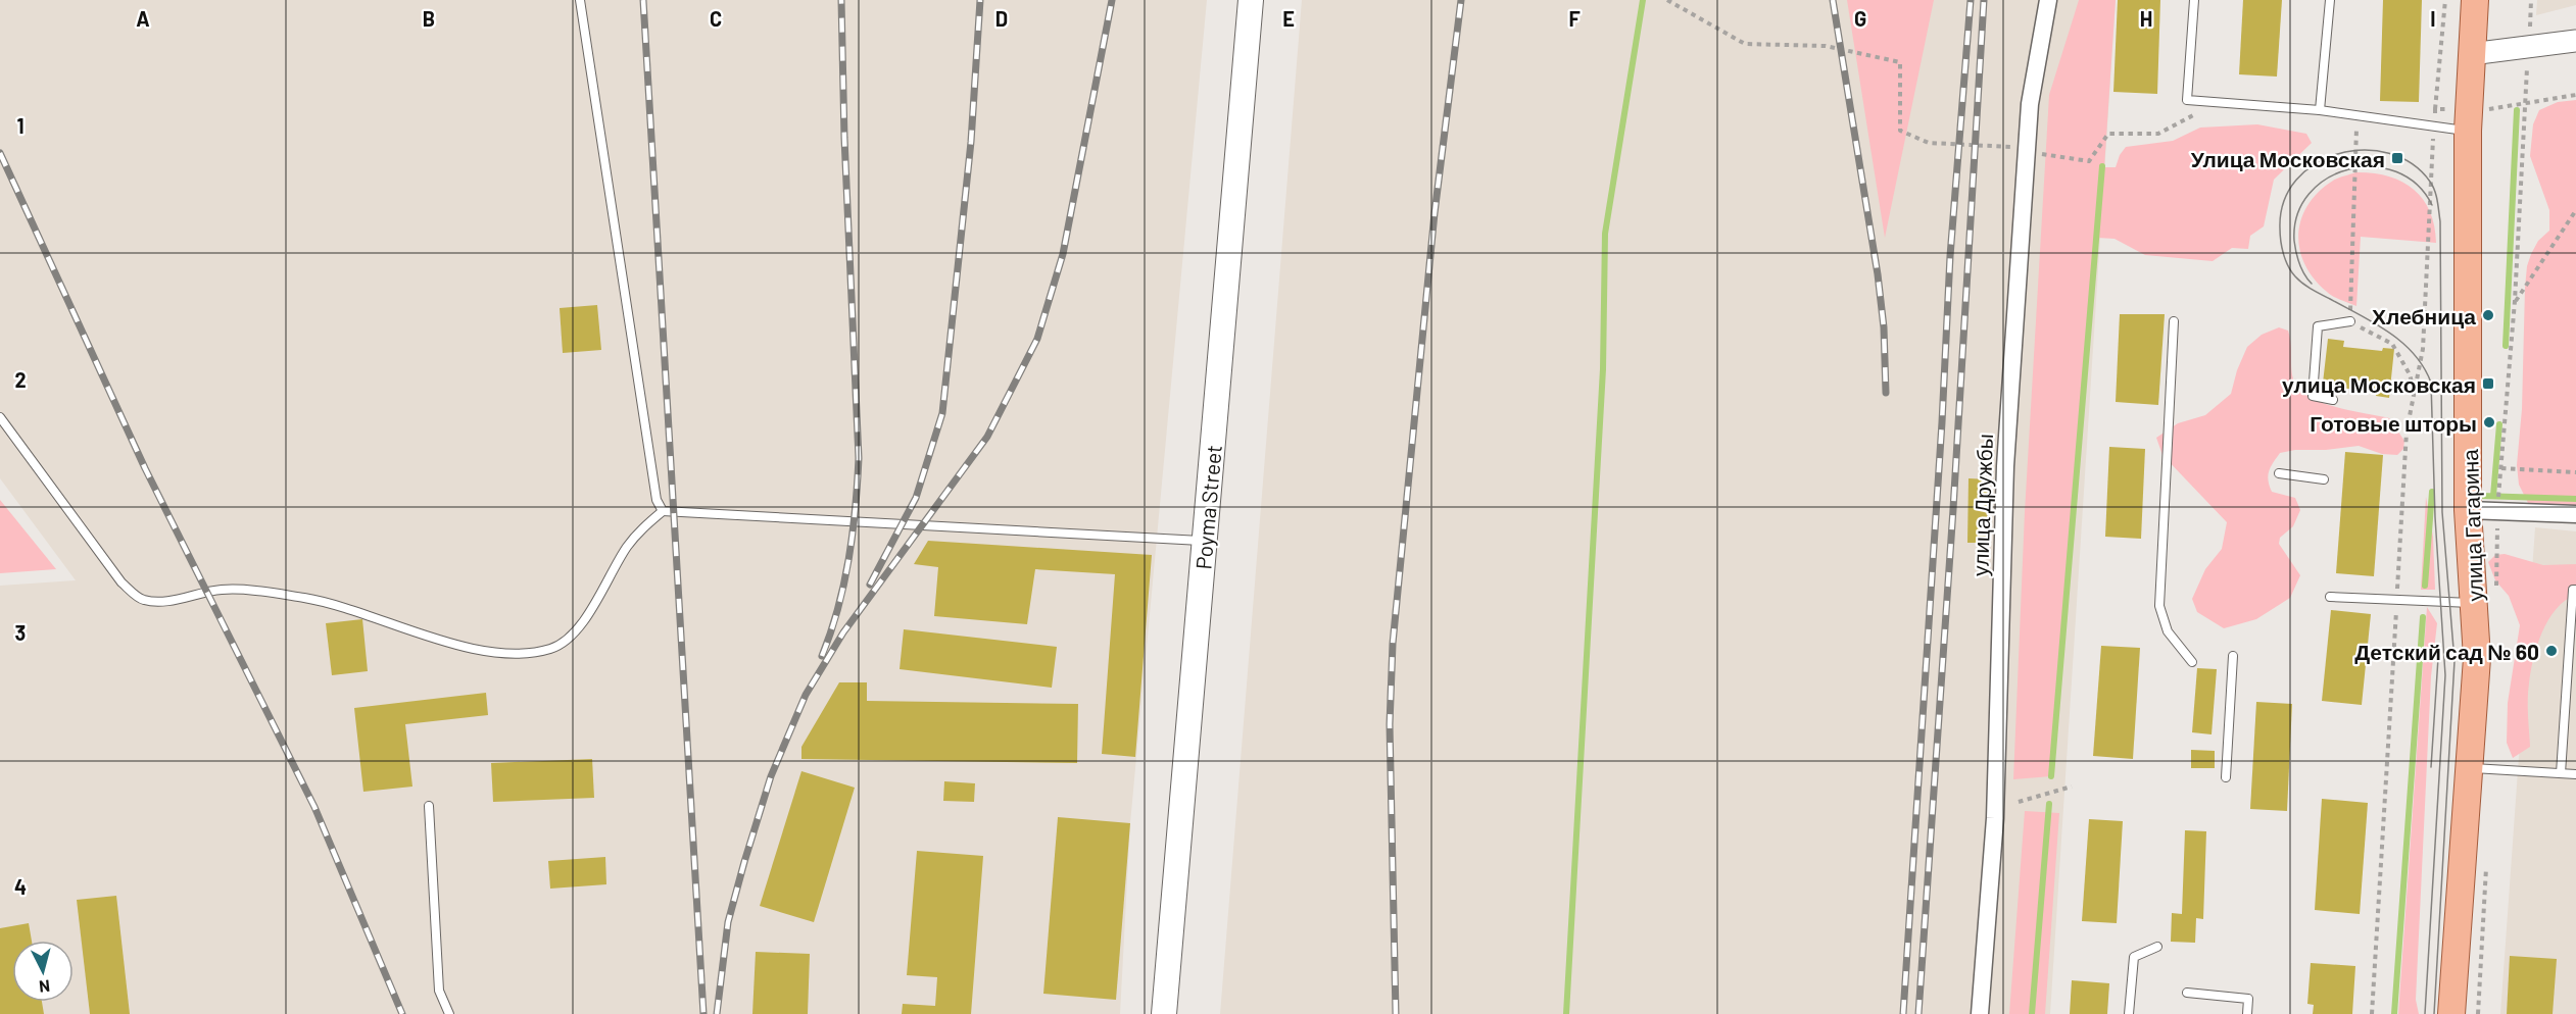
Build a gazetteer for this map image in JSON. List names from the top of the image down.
{
  "streets": {
    "main road": ["Poyma Street", "улица Гагарина"],
    "street": ["улица Дружбы"]
  },
  "places": {
    "transit": ["Улица Московская", "улица Московская"],
    "other": ["Хлебница", "Готовые шторы", "Детский сад № 60"]
  },
  "north": "bottom",
  "grid": {
    "columns": [
      "A",
      "B",
      "C",
      "D",
      "E",
      "F",
      "G",
      "H",
      "I"
    ],
    "rows": [
      "1",
      "2",
      "3",
      "4"
    ]
  }
}
